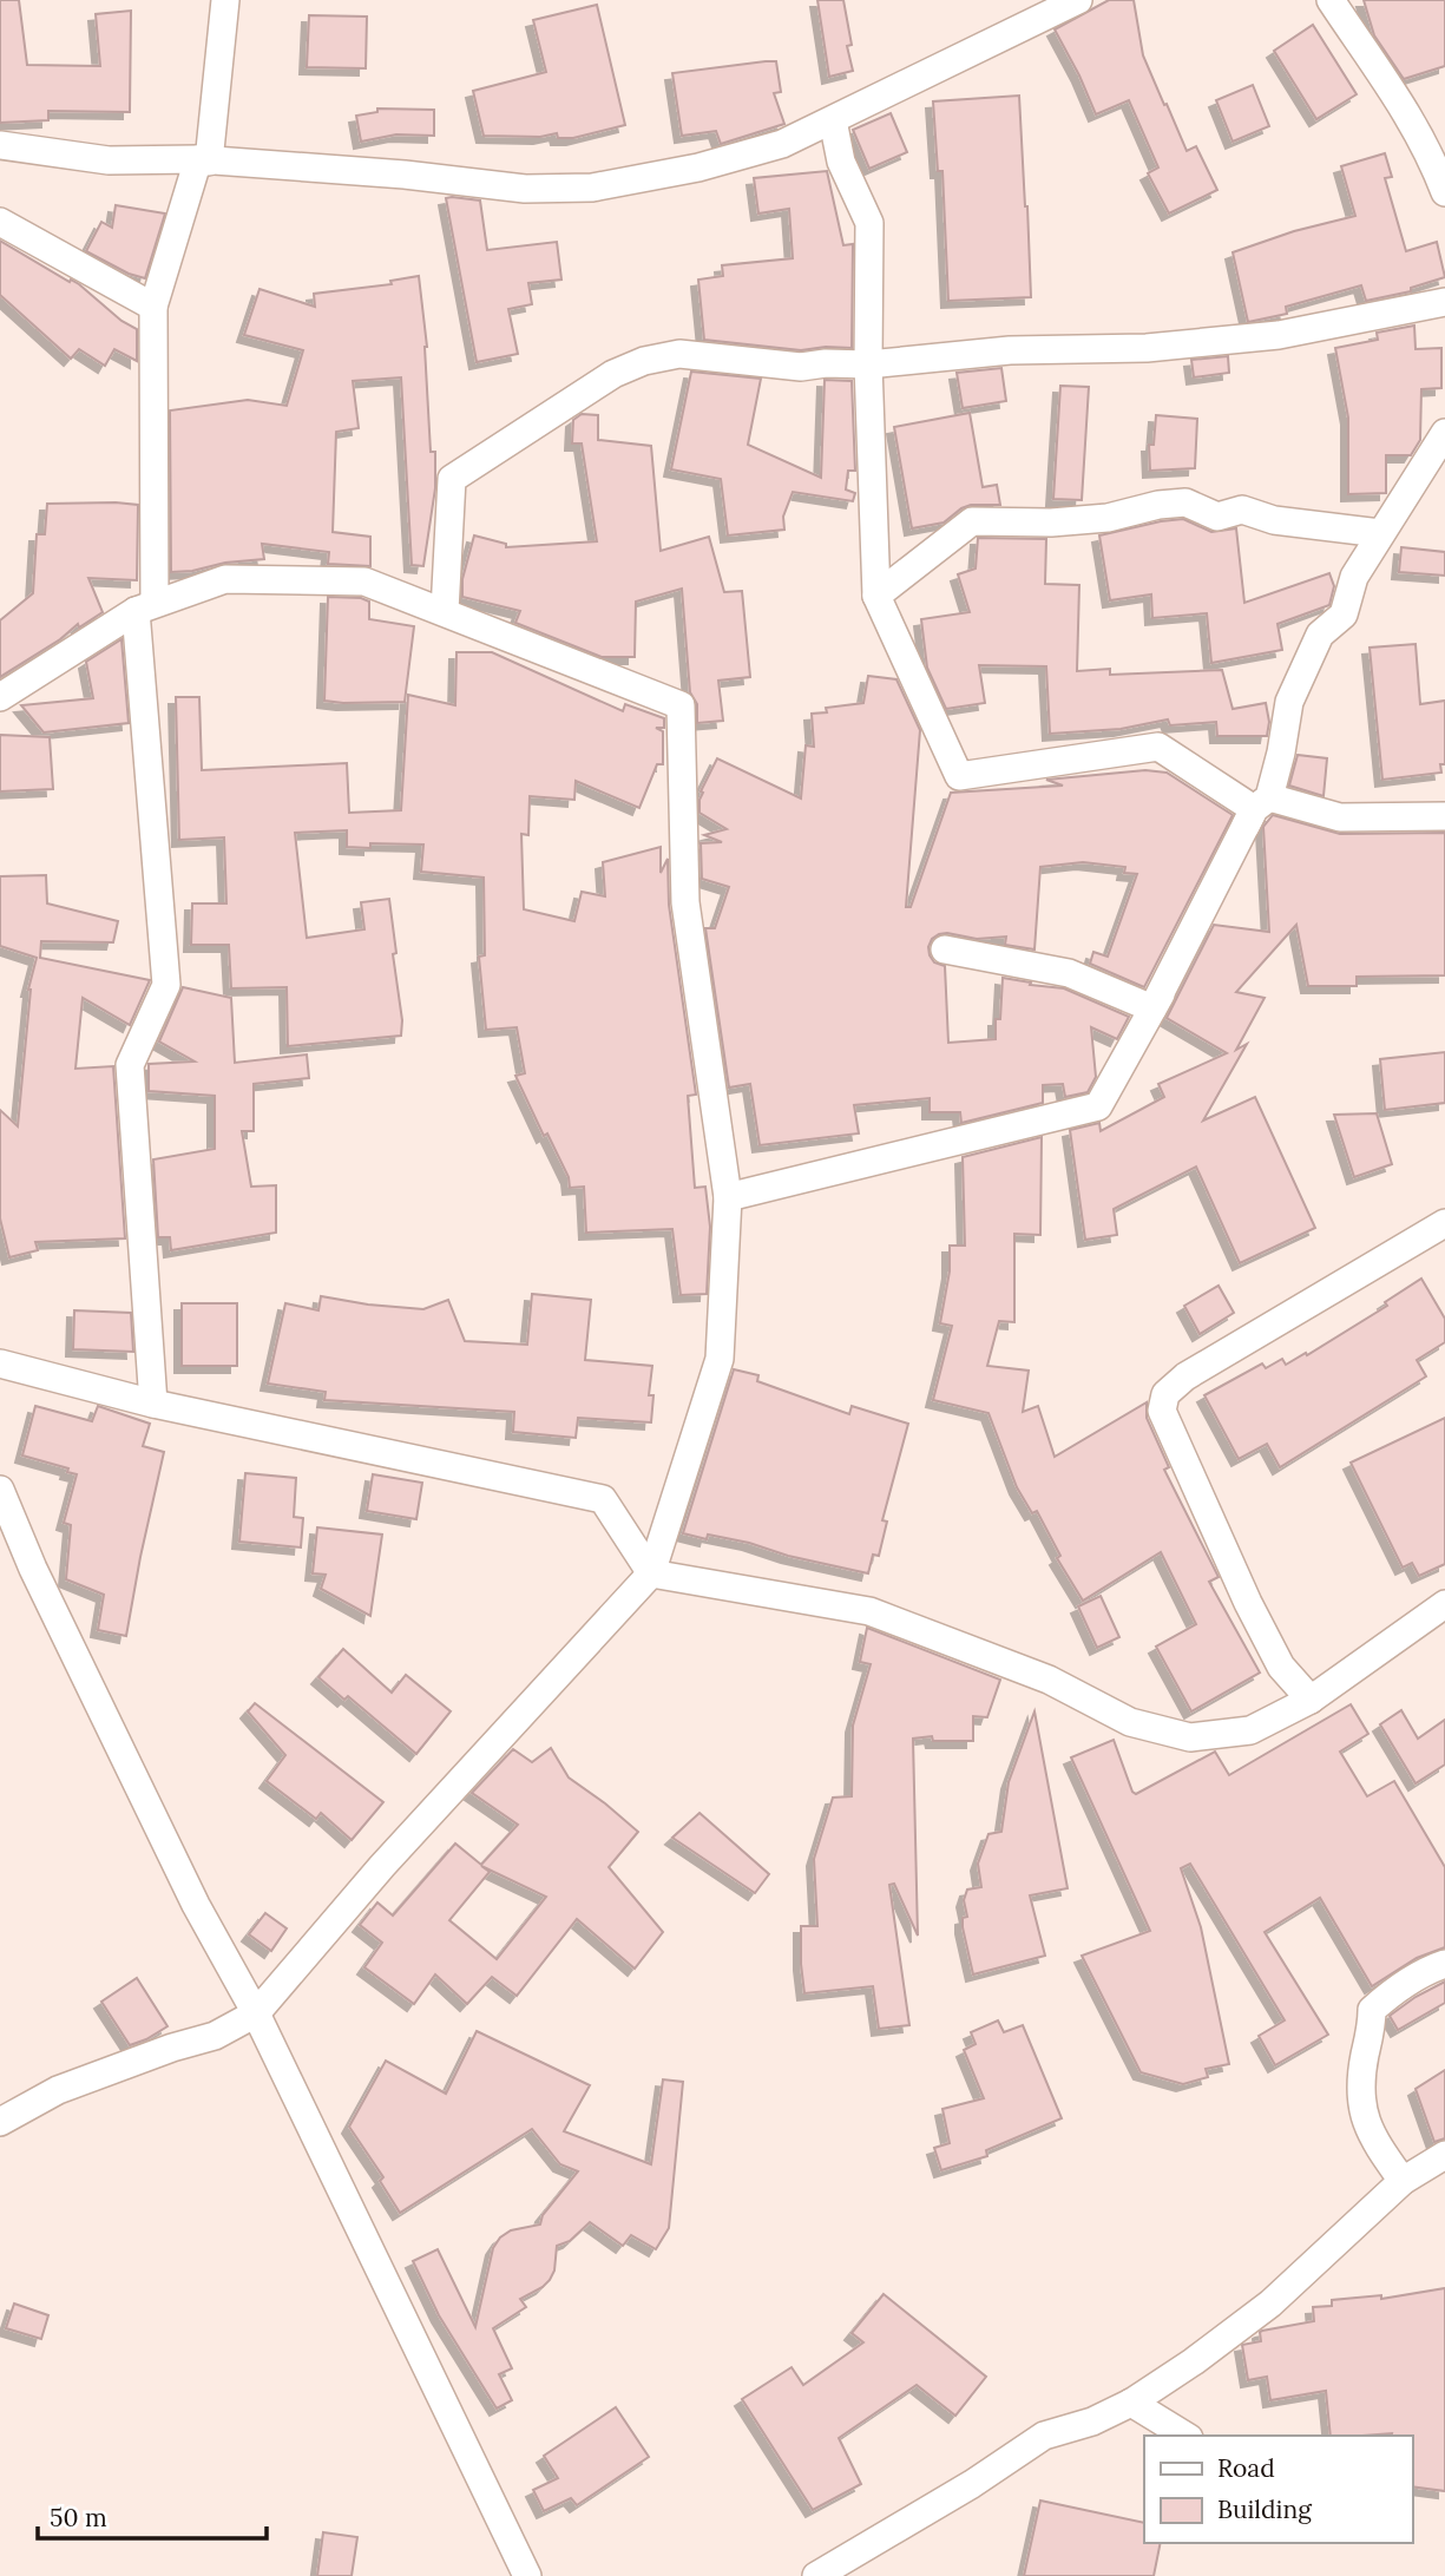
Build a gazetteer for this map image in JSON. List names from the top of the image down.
{
  "legend": ["Road", "Building"],
  "scale_bar": "50 m"
}
